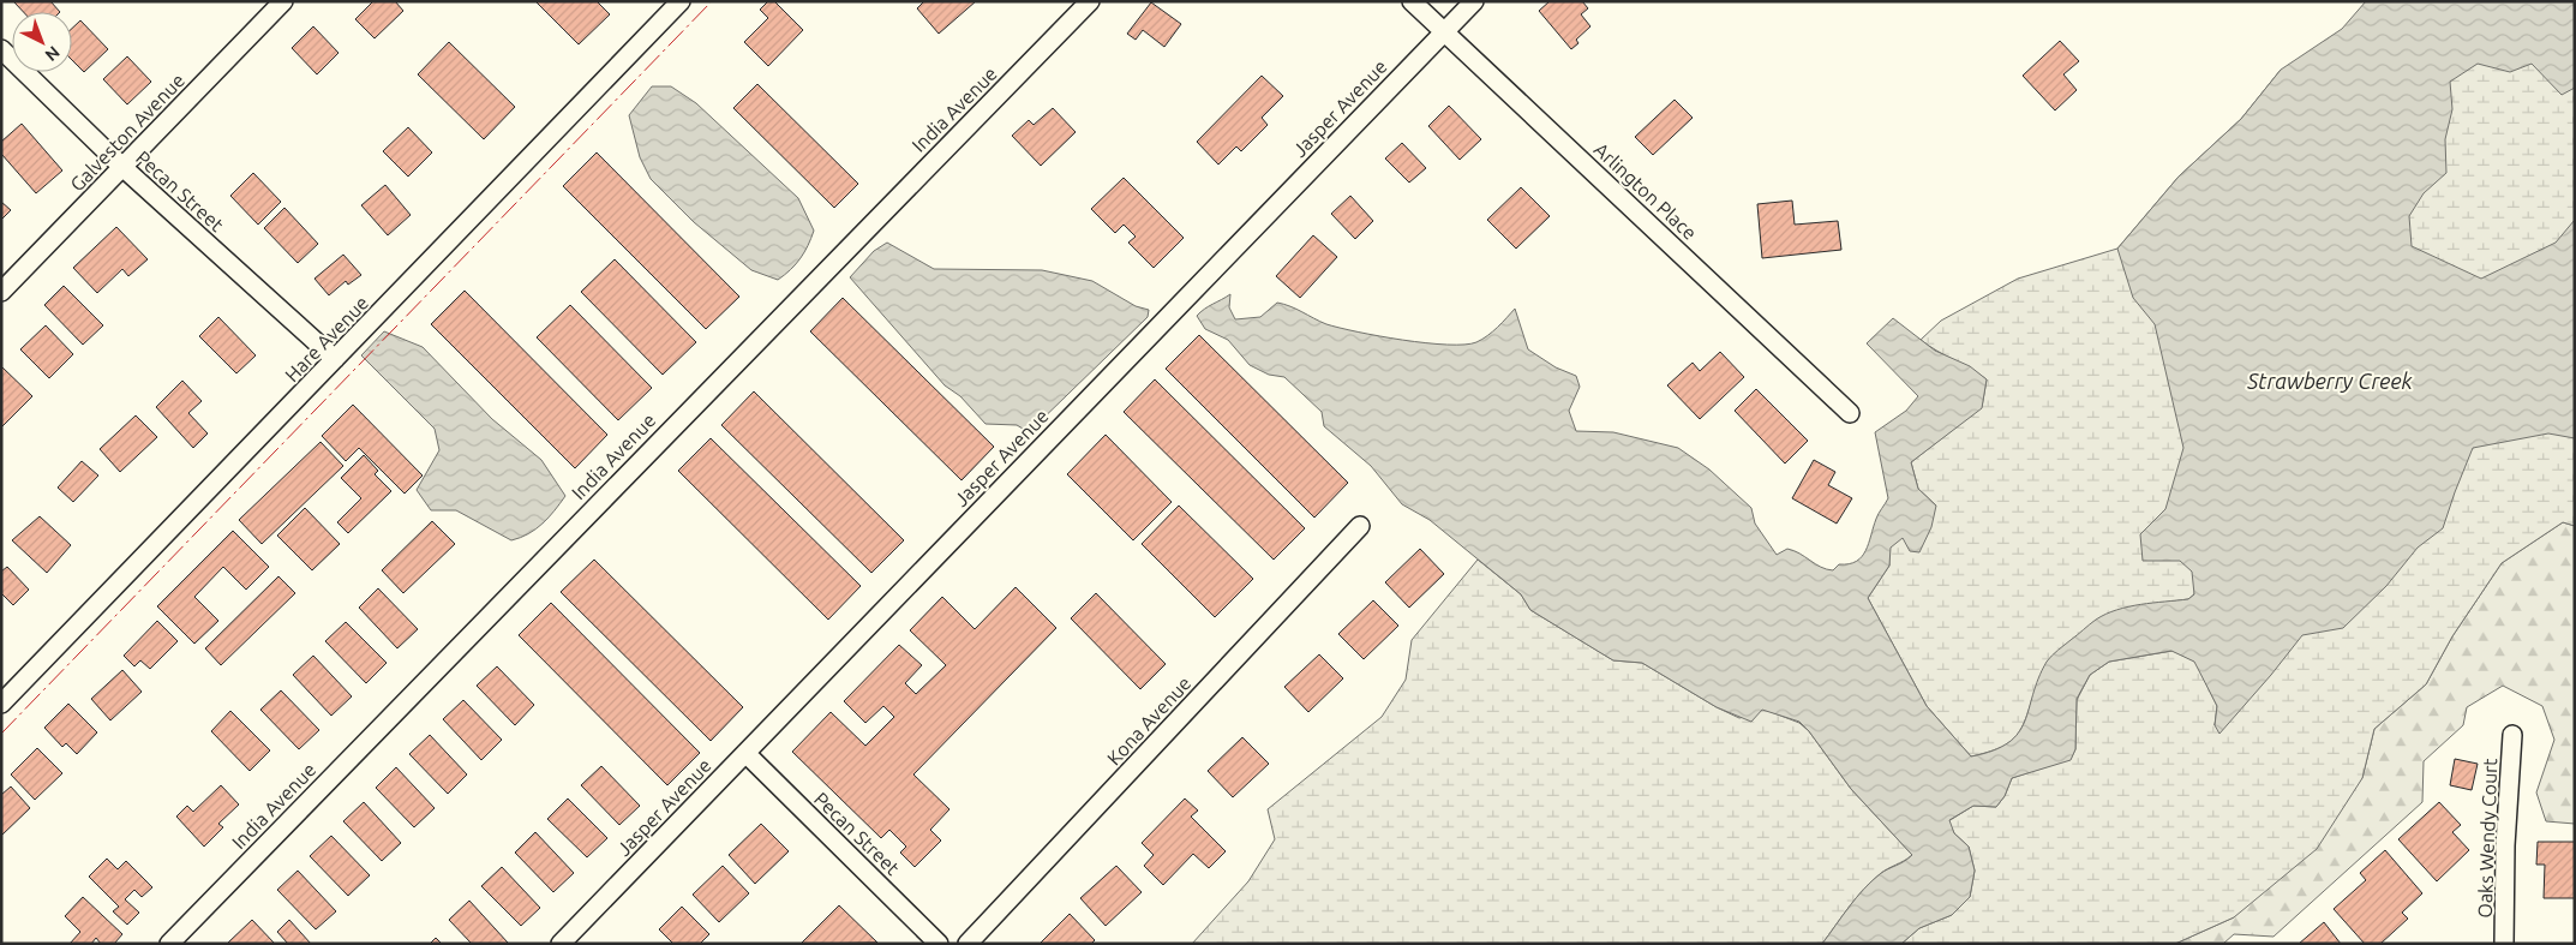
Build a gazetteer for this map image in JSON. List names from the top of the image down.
{
  "streets": {
    "street": [
      "Jasper Avenue",
      "India Avenue",
      "Galveston Avenue",
      "Pecan Street",
      "Arlington Place",
      "Hare Avenue",
      "Kona Avenue",
      "Oaks Wendy Court"
    ]
  },
  "crossings": [
    ["Jasper Avenue", "Pecan Street"],
    ["Jasper Avenue", "Arlington Place"],
    ["Galveston Avenue", "Pecan Street"],
    ["Pecan Street", "Hare Avenue"]
  ],
  "water": ["Strawberry Creek"],
  "north": "bottom right"
}
